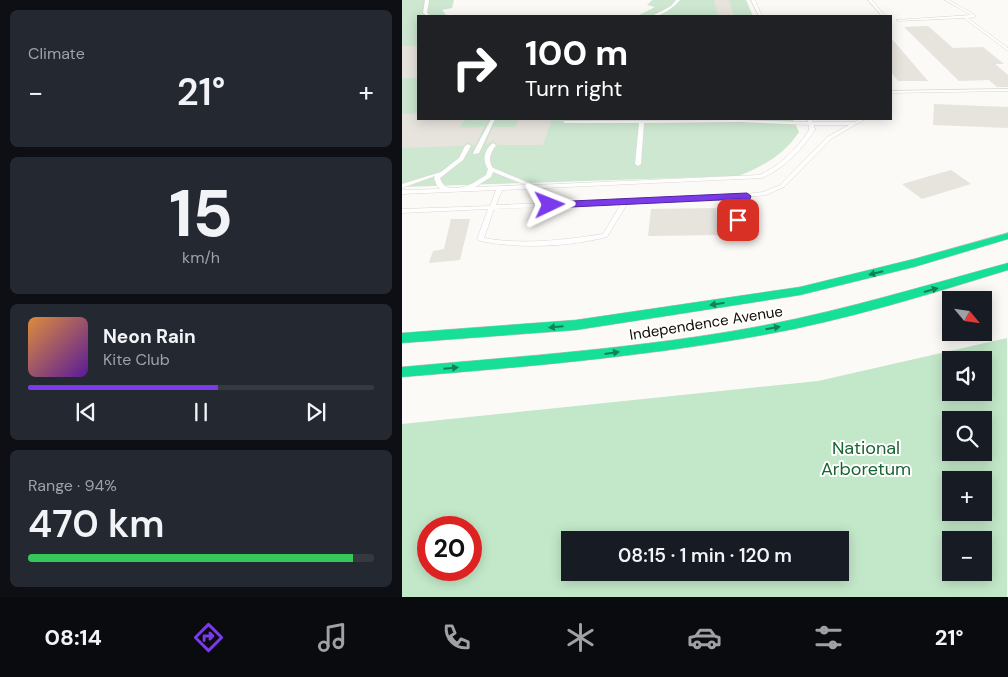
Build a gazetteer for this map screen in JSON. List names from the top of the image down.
{
  "streets": {
    "main road": ["Independence Avenue"]
  },
  "parks": ["National Arboretum"],
  "north": "bottom right",
  "page": {
    "tile": [
      "Climate",
      ["15", "km/h"],
      ["Range · 94%", "470 km"]
    ],
    "turn": ["100 m", "Turn right"],
    "heat": ["−", "21°", "+"],
    "map_buttons": ["+", "−"],
    "song": ["Neon Rain", "Kite Club"],
    "limit": "20",
    "trip": "08:15 · 1 min · 120 m",
    "tabs": ["08:14", "21°"]
  }
}
